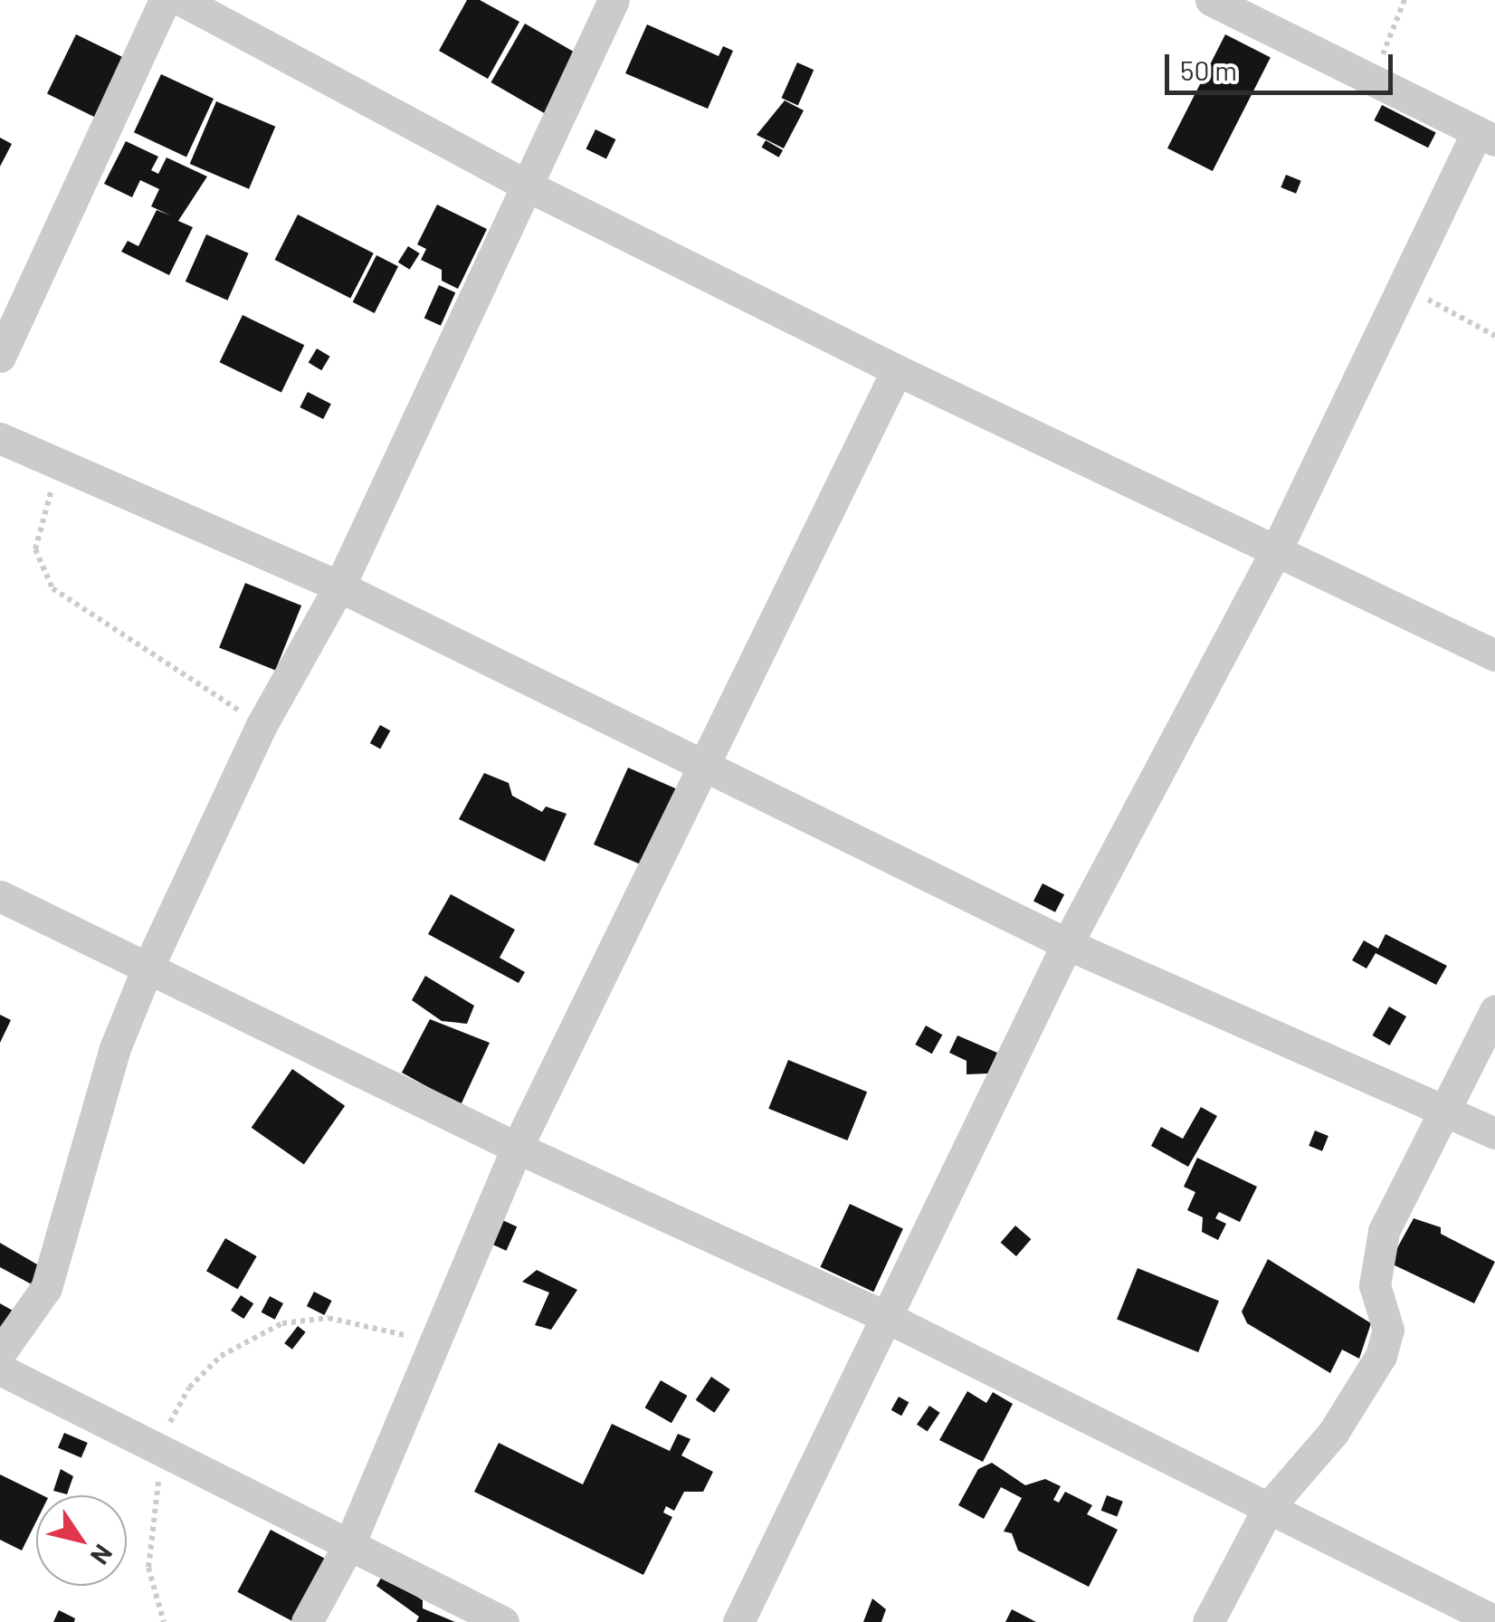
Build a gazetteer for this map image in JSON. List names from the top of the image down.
{
  "scale_bar": "50 m",
  "north": "bottom right"
}
